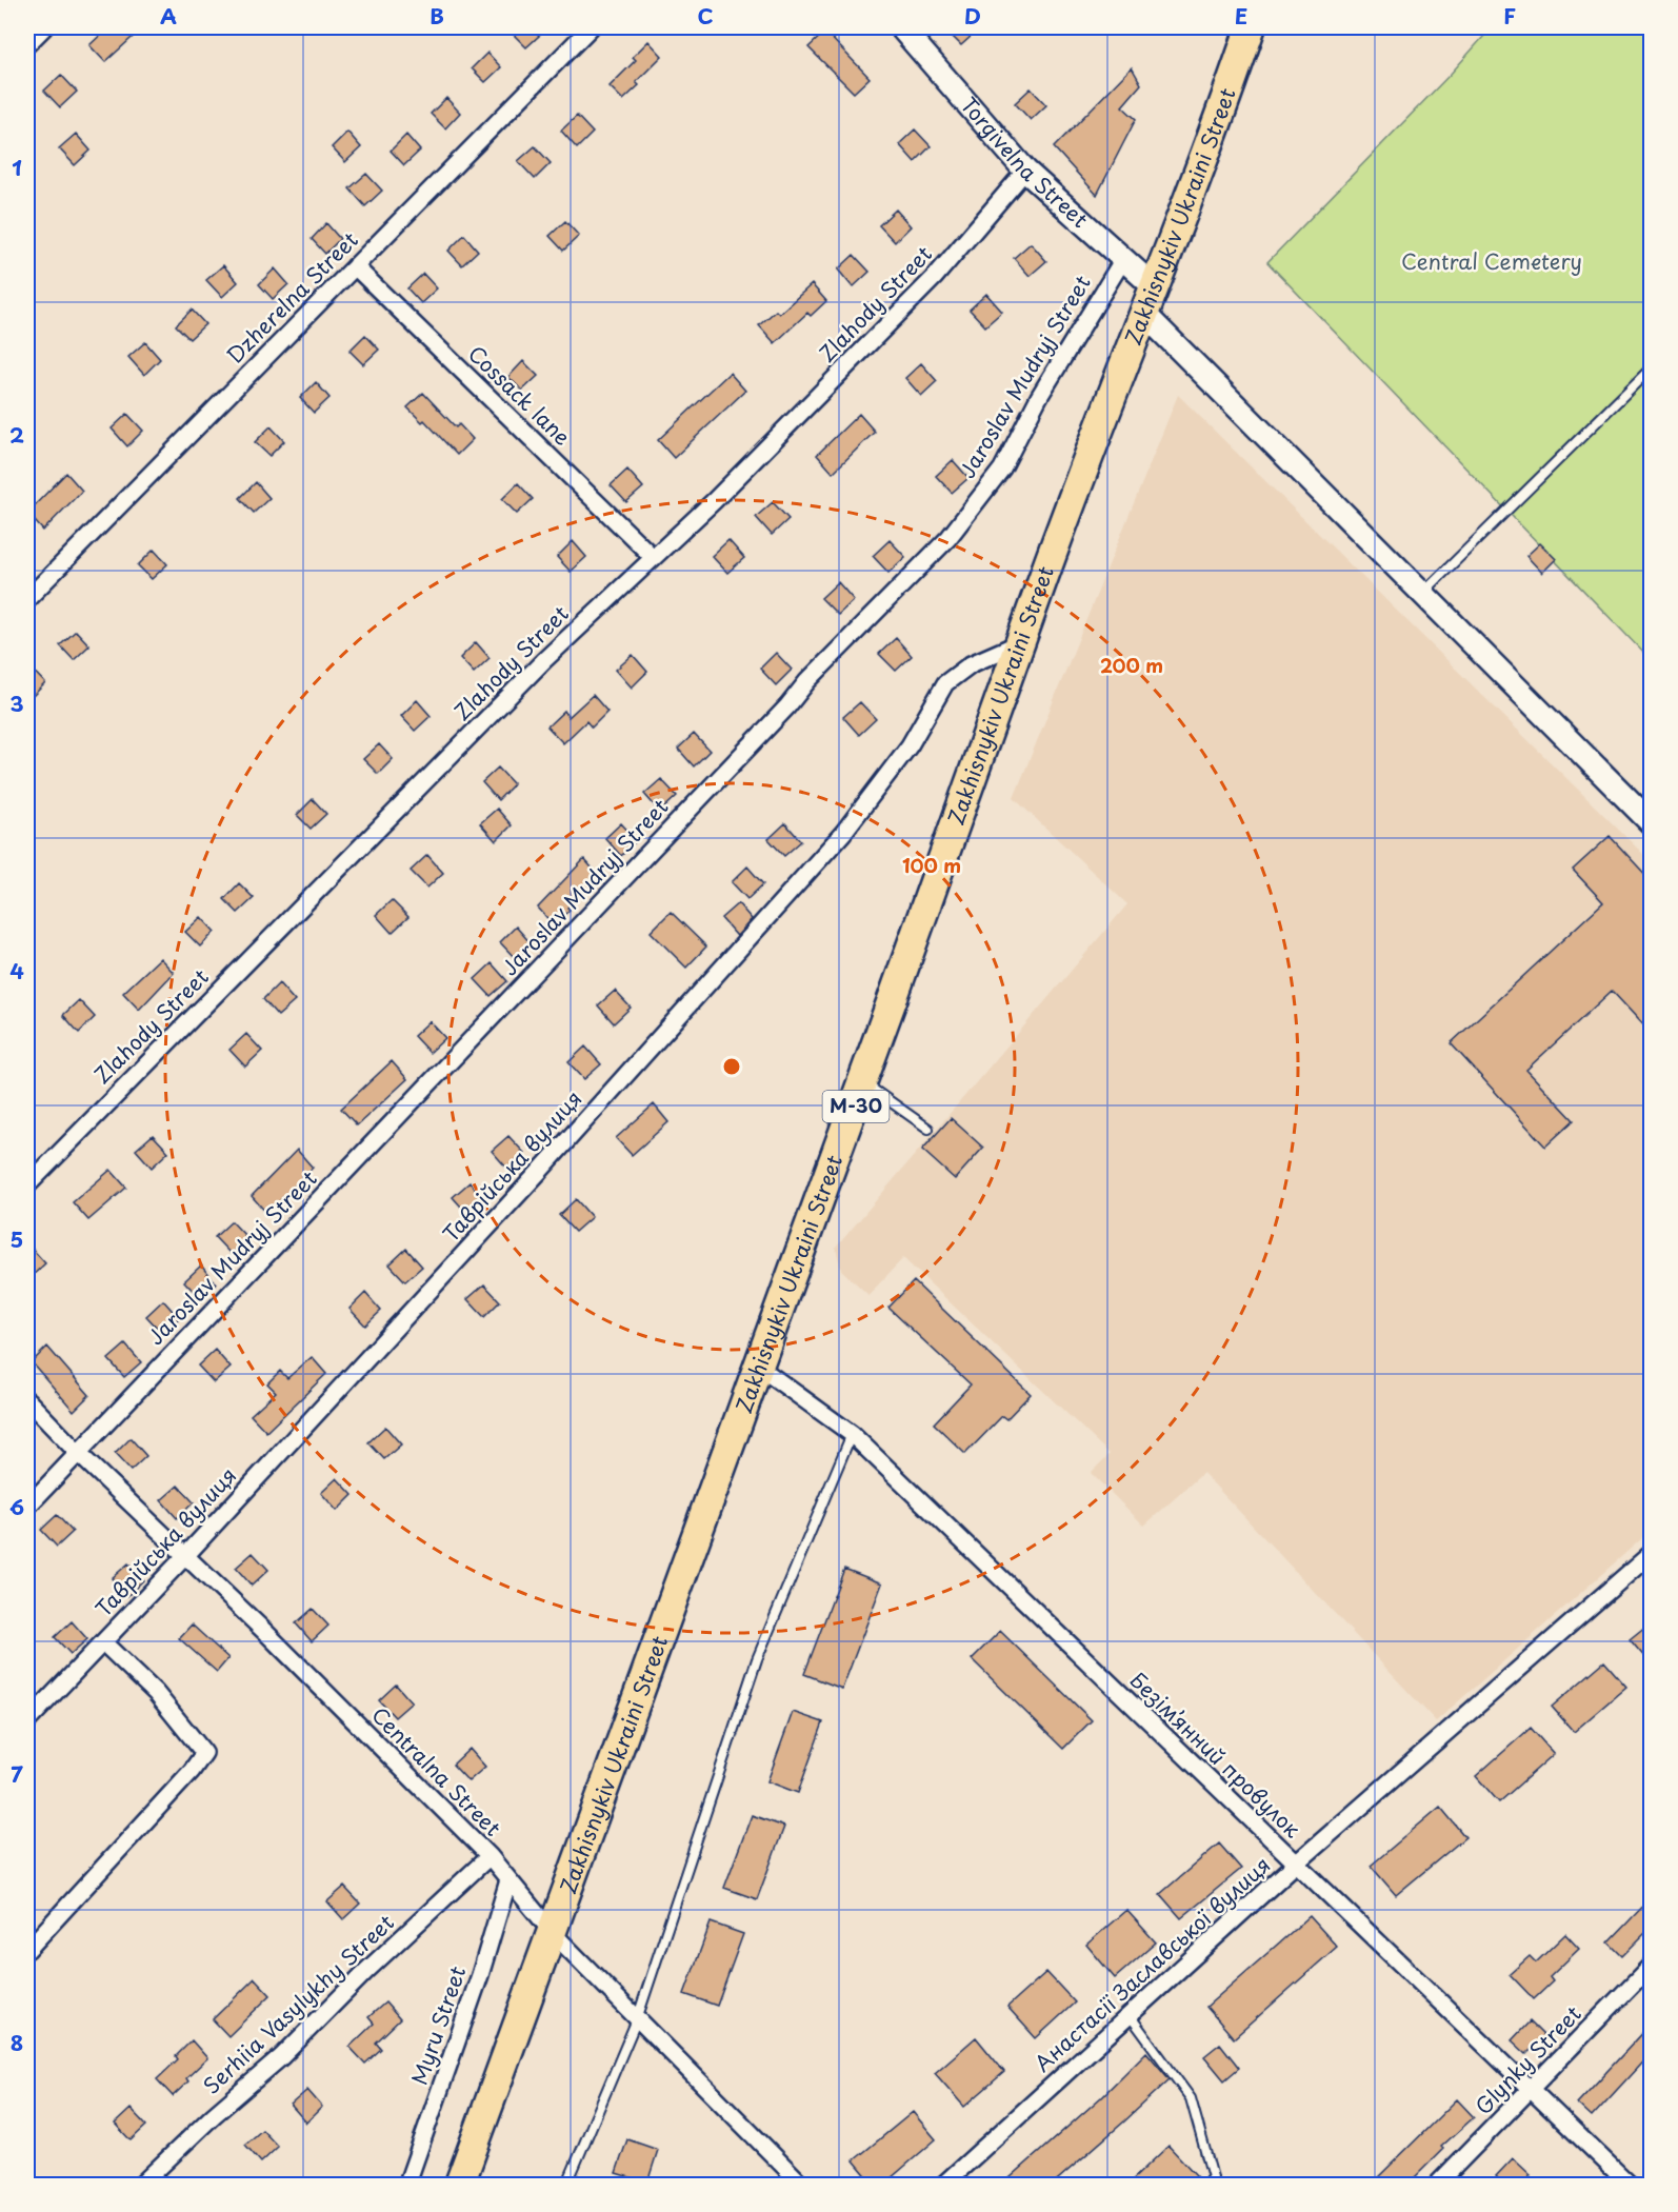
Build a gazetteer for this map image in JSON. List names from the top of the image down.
{
  "streets": {
    "highway": ["Zakhisnykiv Ukraini Street", "М-30"],
    "main road": ["Torgivelna Street"],
    "street": [
      "Dzherelna Street",
      "Zlahody Street",
      "Jaroslav Mudryj Street",
      "Cossack lane",
      "Таврійська вулиця",
      "Безімʼянний провулок",
      "Centralna Street",
      "Анастасії Заславської вулиця",
      "Serhiia Vasylykhy Street",
      "Myru Street",
      "Glynky Street"
    ]
  },
  "crossings": [
    ["Torgivelna Street", "Zakhisnykiv Ukraini Street"],
    ["Torgivelna Street", "Zlahody Street"],
    ["Torgivelna Street", "Jaroslav Mudryj Street"],
    ["Zakhisnykiv Ukraini Street", "Таврійська вулиця"],
    ["Zakhisnykiv Ukraini Street", "Безімʼянний провулок"],
    ["Zakhisnykiv Ukraini Street", "Centralna Street"],
    ["Dzherelna Street", "Cossack lane"],
    ["Zlahody Street", "Cossack lane"],
    ["Jaroslav Mudryj Street", "Centralna Street"],
    ["Таврійська вулиця", "Centralna Street"],
    ["Безімʼянний провулок", "Анастасії Заславської вулиця"],
    ["Безімʼянний провулок", "Glynky Street"],
    ["Centralna Street", "Serhiia Vasylykhy Street"],
    ["Centralna Street", "Myru Street"]
  ],
  "parks": ["Central Cemetery"],
  "grid": {
    "columns": [
      "A",
      "B",
      "C",
      "D",
      "E",
      "F"
    ],
    "rows": [
      "1",
      "2",
      "3",
      "4",
      "5",
      "6",
      "7",
      "8"
    ]
  },
  "rings": ["200 m", "100 m"]
}
